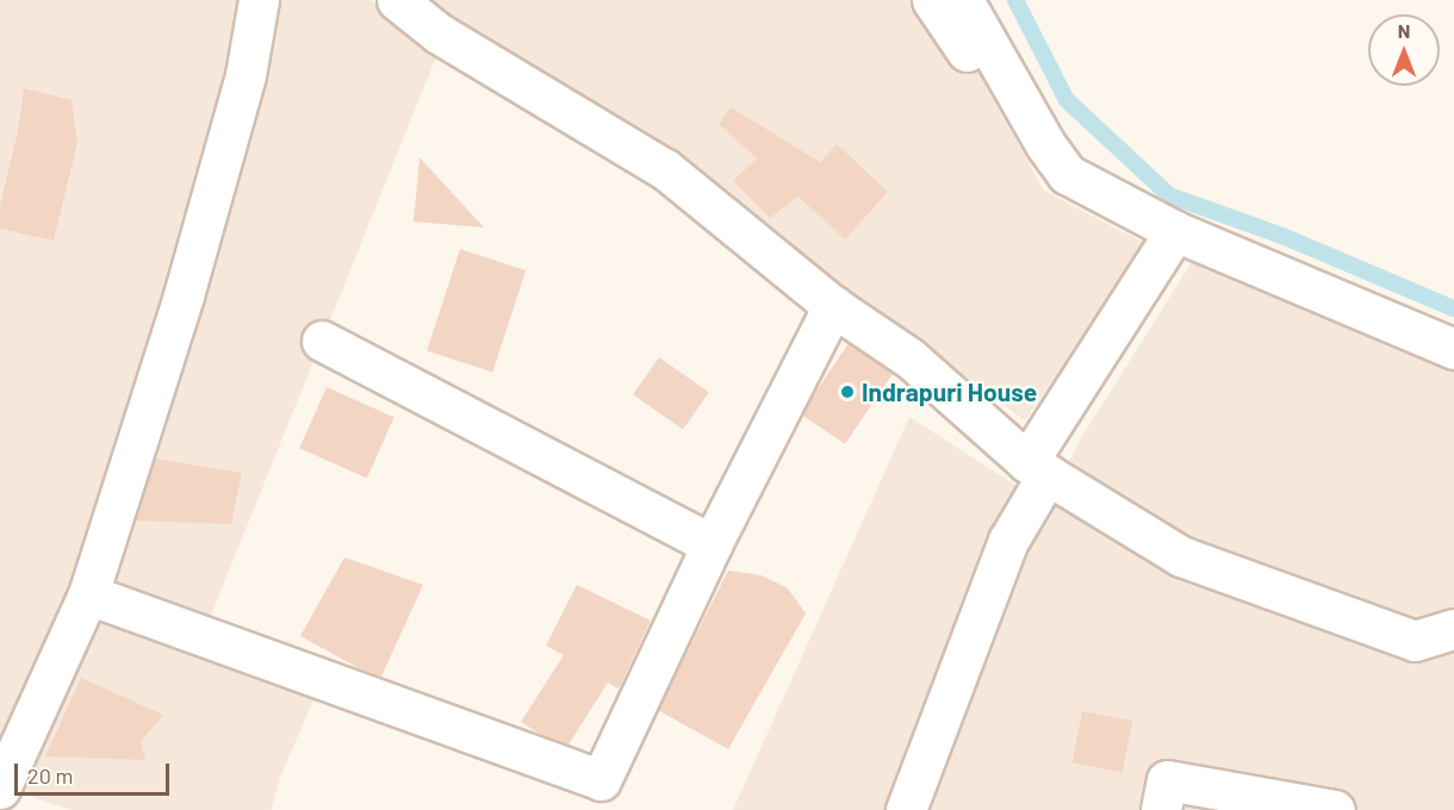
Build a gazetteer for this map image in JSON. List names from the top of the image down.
{
  "places": ["Indrapuri House"],
  "scale_bar": "20 m",
  "north": "top"
}
